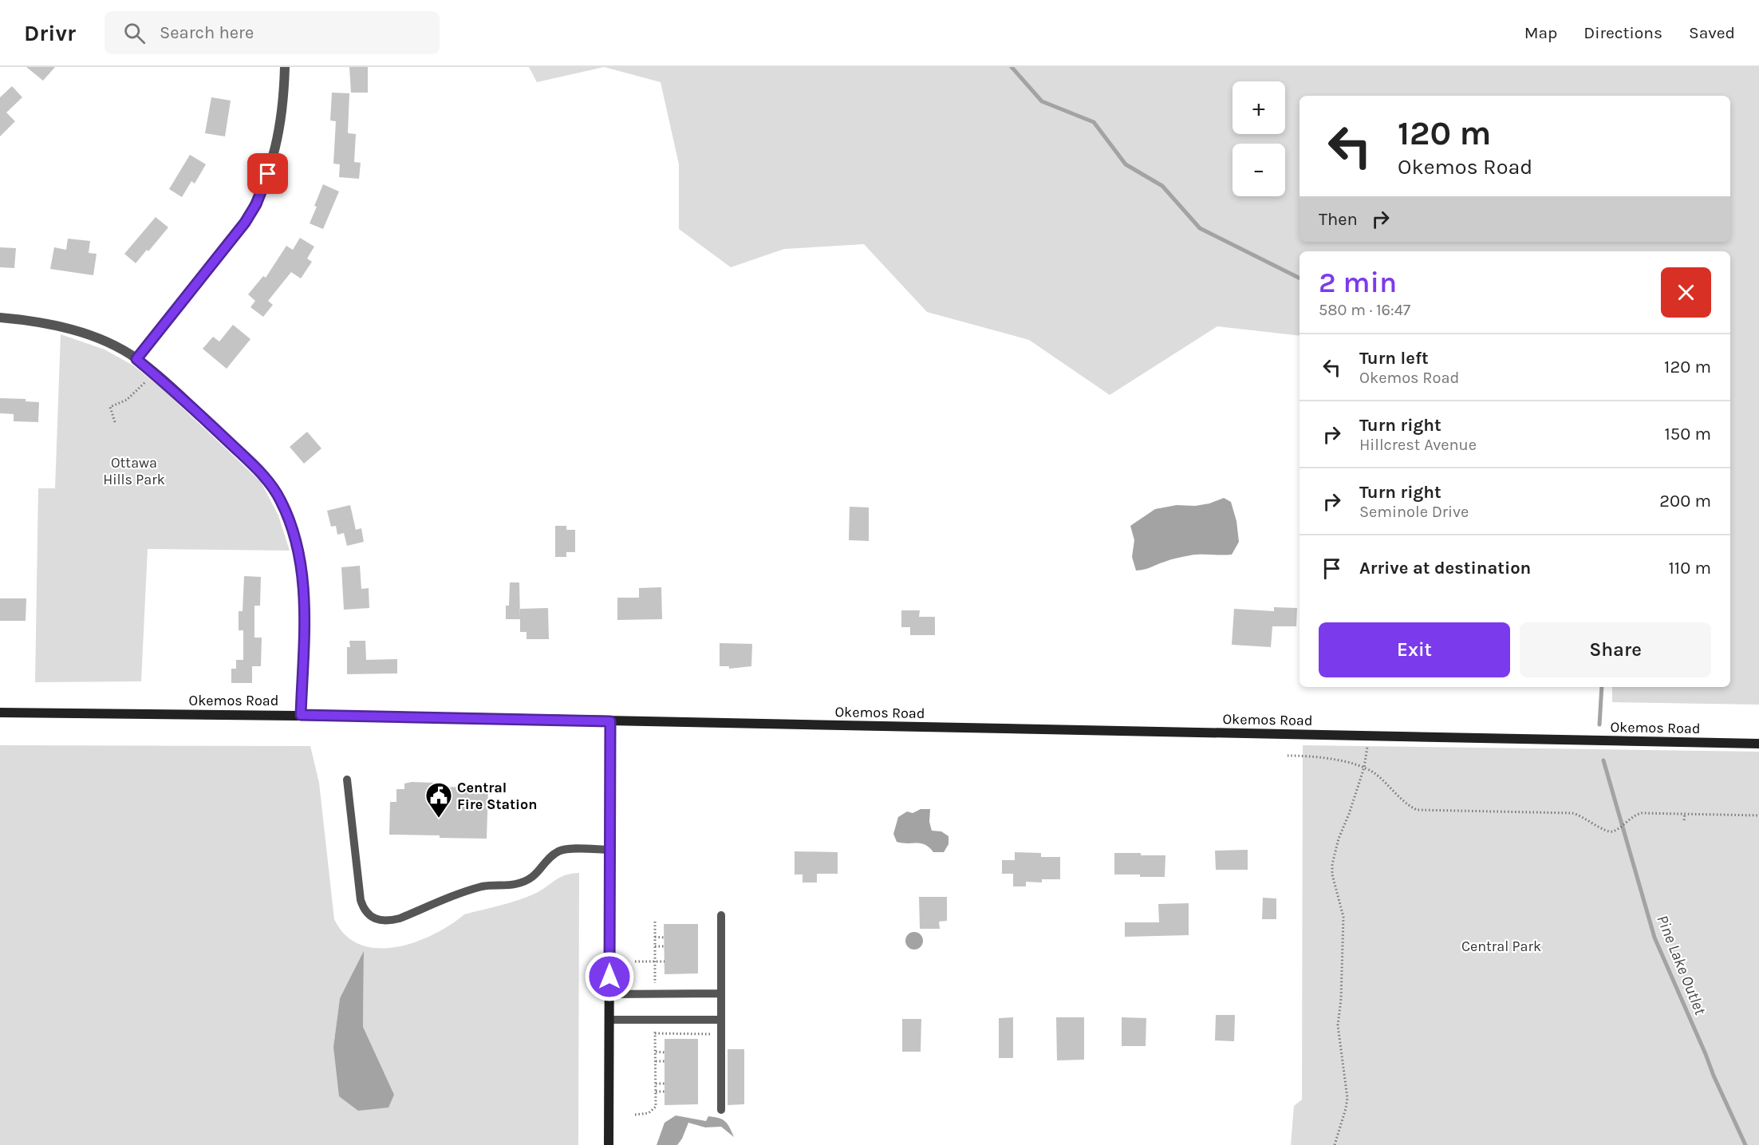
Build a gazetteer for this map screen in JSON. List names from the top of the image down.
{
  "streets": {
    "street": ["Okemos Road"]
  },
  "water": ["Pine Lake Outlet"],
  "parks": ["Ottawa Hills Park", "Central Park"],
  "places": {
    "public building": ["Central Fire Station"]
  },
  "page": {
    "header": "Drivr",
    "search": "Search here",
    "nav": ["Map", "Directions", "Saved"],
    "map_buttons": ["+", "−"],
    "turn": ["120 m", "Okemos Road"],
    "then": "Then",
    "heading": ["2 min", "580 m · 16:47"],
    "list": [
      {
        "name": "Turn left",
        "note": "Okemos Road",
        "value": "120 m"
      },
      {
        "name": "Turn right",
        "note": "Hillcrest Avenue",
        "value": "150 m"
      },
      {
        "name": "Turn right",
        "note": "Seminole Drive",
        "value": "200 m"
      },
      {
        "name": "Arrive at destination",
        "value": "110 m"
      }
    ],
    "buttons": ["Exit", "Share"]
  }
}
